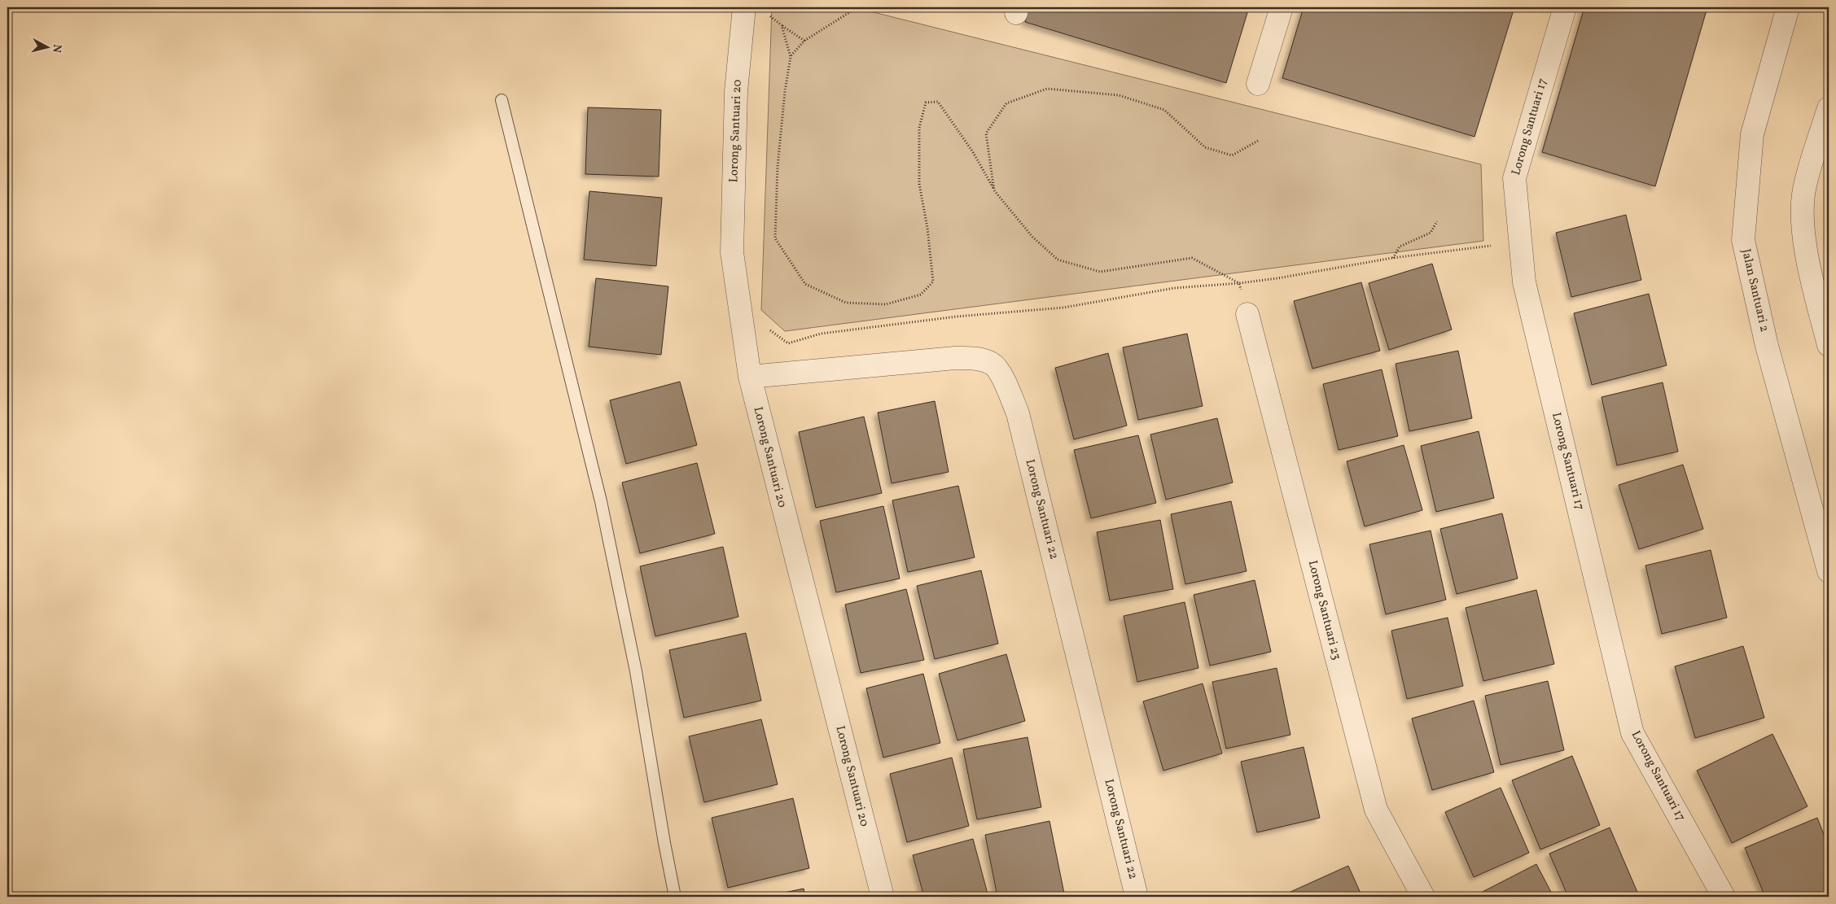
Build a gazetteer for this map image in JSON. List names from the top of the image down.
{
  "streets": {
    "street": [
      "Lorong Santuari 17",
      "Lorong Santuari 20",
      "Jalan Santuari 2",
      "Lorong Santuari 22",
      "Lorong Santuari 23"
    ]
  },
  "crossings": [
    ["Lorong Santuari 20", "Lorong Santuari 22"]
  ],
  "north": "right"
}
